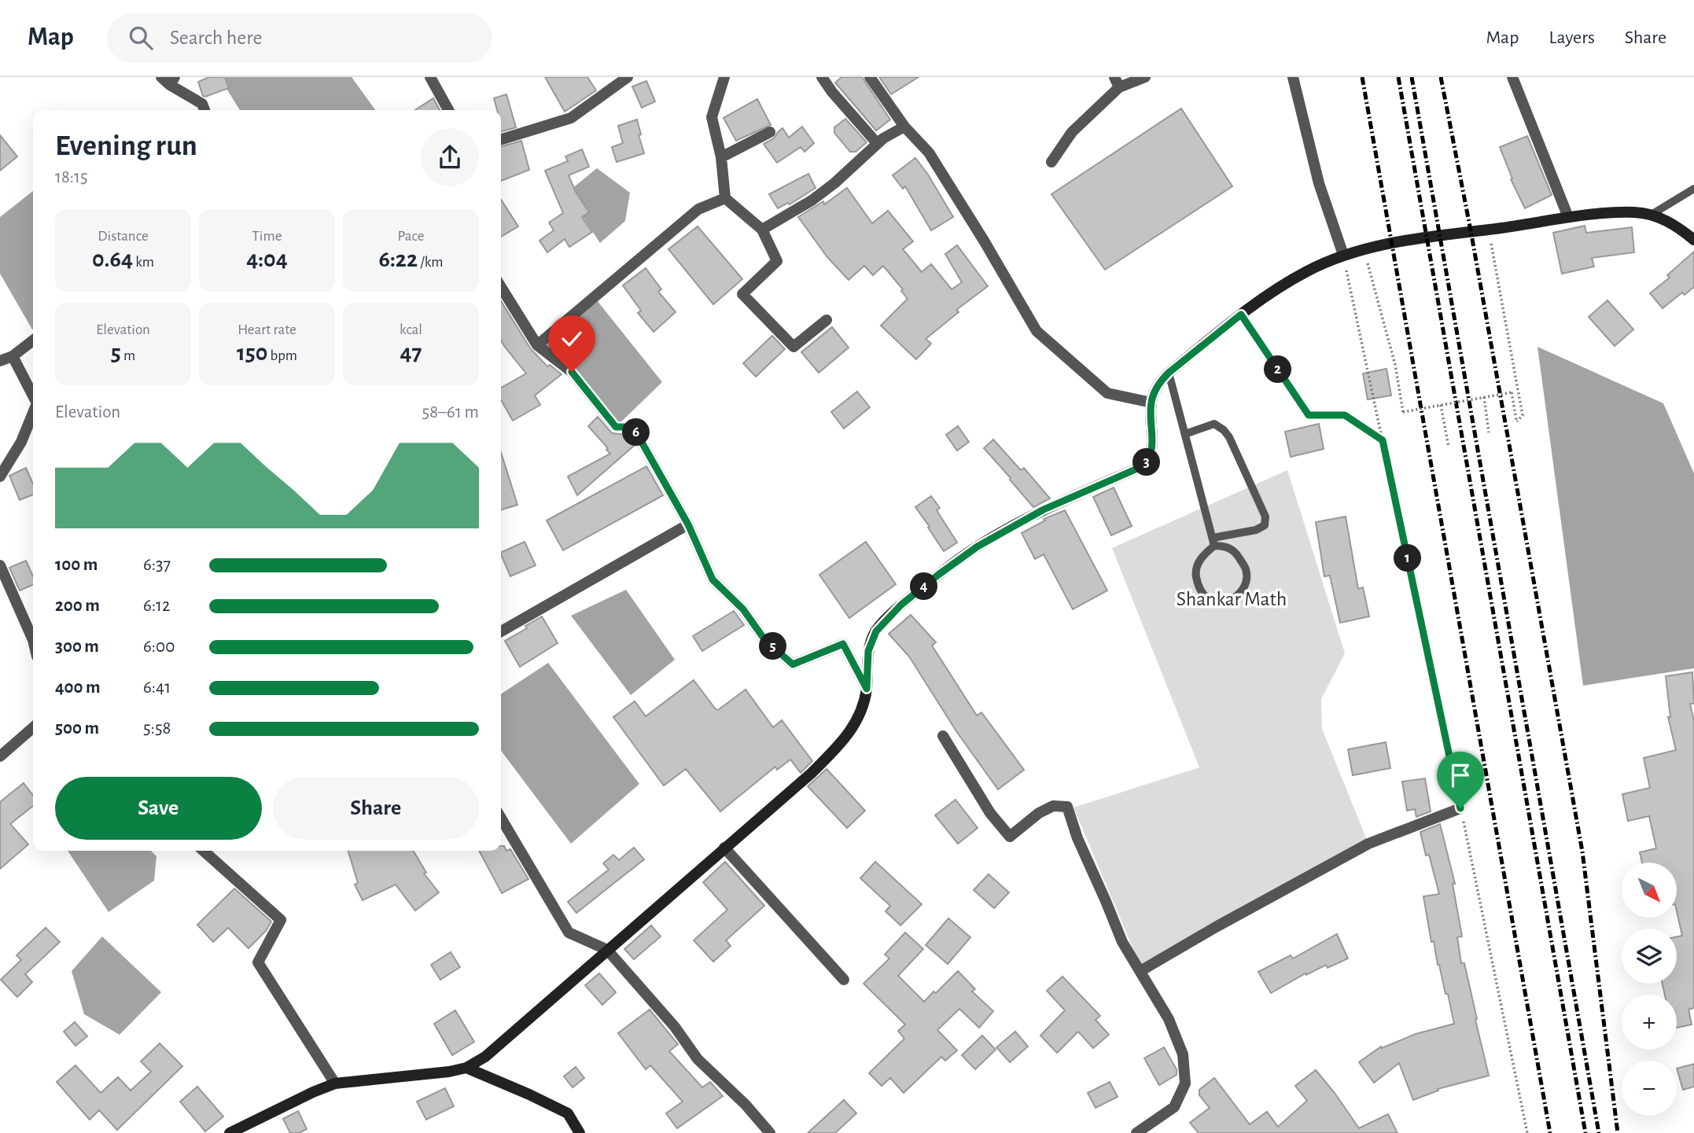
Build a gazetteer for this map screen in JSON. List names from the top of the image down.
{
  "parks": ["Shankar Math"],
  "north": "bottom right",
  "page": {
    "header": "Map",
    "search": "Search here",
    "nav": ["Map", "Layers", "Share"],
    "heading": ["Evening run", "18:15"],
    "stats": [
      ["Distance", "0.64 km"],
      ["Time", "4:04"],
      ["Pace", "6:22 /km"],
      ["Elevation", "5 m"],
      ["Heart rate", "150 bpm"],
      ["kcal", "47"]
    ],
    "pins": [
      "2",
      "6",
      "3",
      "1",
      "4",
      "5"
    ],
    "chart": ["Elevation", "58–61 m"],
    "list": [
      {
        "name": "100 m",
        "note": "6:37"
      },
      {
        "name": "200 m",
        "note": "6:12"
      },
      {
        "name": "300 m",
        "note": "6:00"
      },
      {
        "name": "400 m",
        "note": "6:41"
      },
      {
        "name": "500 m",
        "note": "5:58"
      }
    ],
    "buttons": ["Save", "Share"],
    "map_buttons": ["+", "−"]
  }
}
